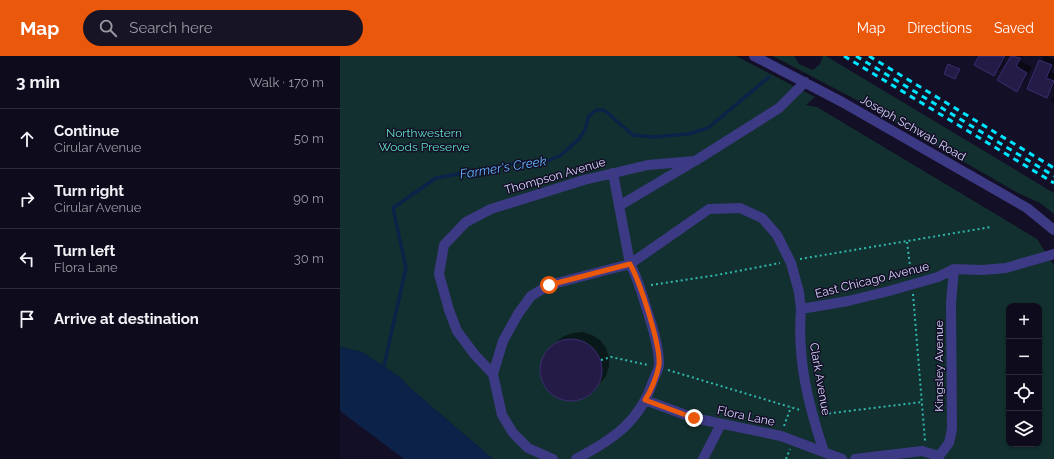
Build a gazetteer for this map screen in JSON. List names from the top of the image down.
{
  "streets": {
    "street": [
      "Joseph Schwab Road",
      "Thompson Avenue",
      "East Chicago Avenue",
      "Kingsley Avenue",
      "Clark Avenue",
      "Flora Lane"
    ]
  },
  "crossings": [
    ["Joseph Schwab Road", "Thompson Avenue"],
    ["East Chicago Avenue", "Kingsley Avenue"],
    ["East Chicago Avenue", "Clark Avenue"],
    ["Clark Avenue", "Flora Lane"]
  ],
  "water": ["Farmer's Creek"],
  "parks": ["Northwestern Woods Preserve"],
  "page": {
    "header": "Map",
    "search": "Search here",
    "nav": ["Map", "Directions", "Saved"],
    "heading": ["3 min", "Walk · 170 m"],
    "list": [
      ["Continue", "Cirular Avenue", "50 m"],
      ["Turn right", "Cirular Avenue", "90 m"],
      ["Turn left", "Flora Lane", "30 m"],
      "Arrive at destination"
    ],
    "map_buttons": ["+", "−"]
  }
}
